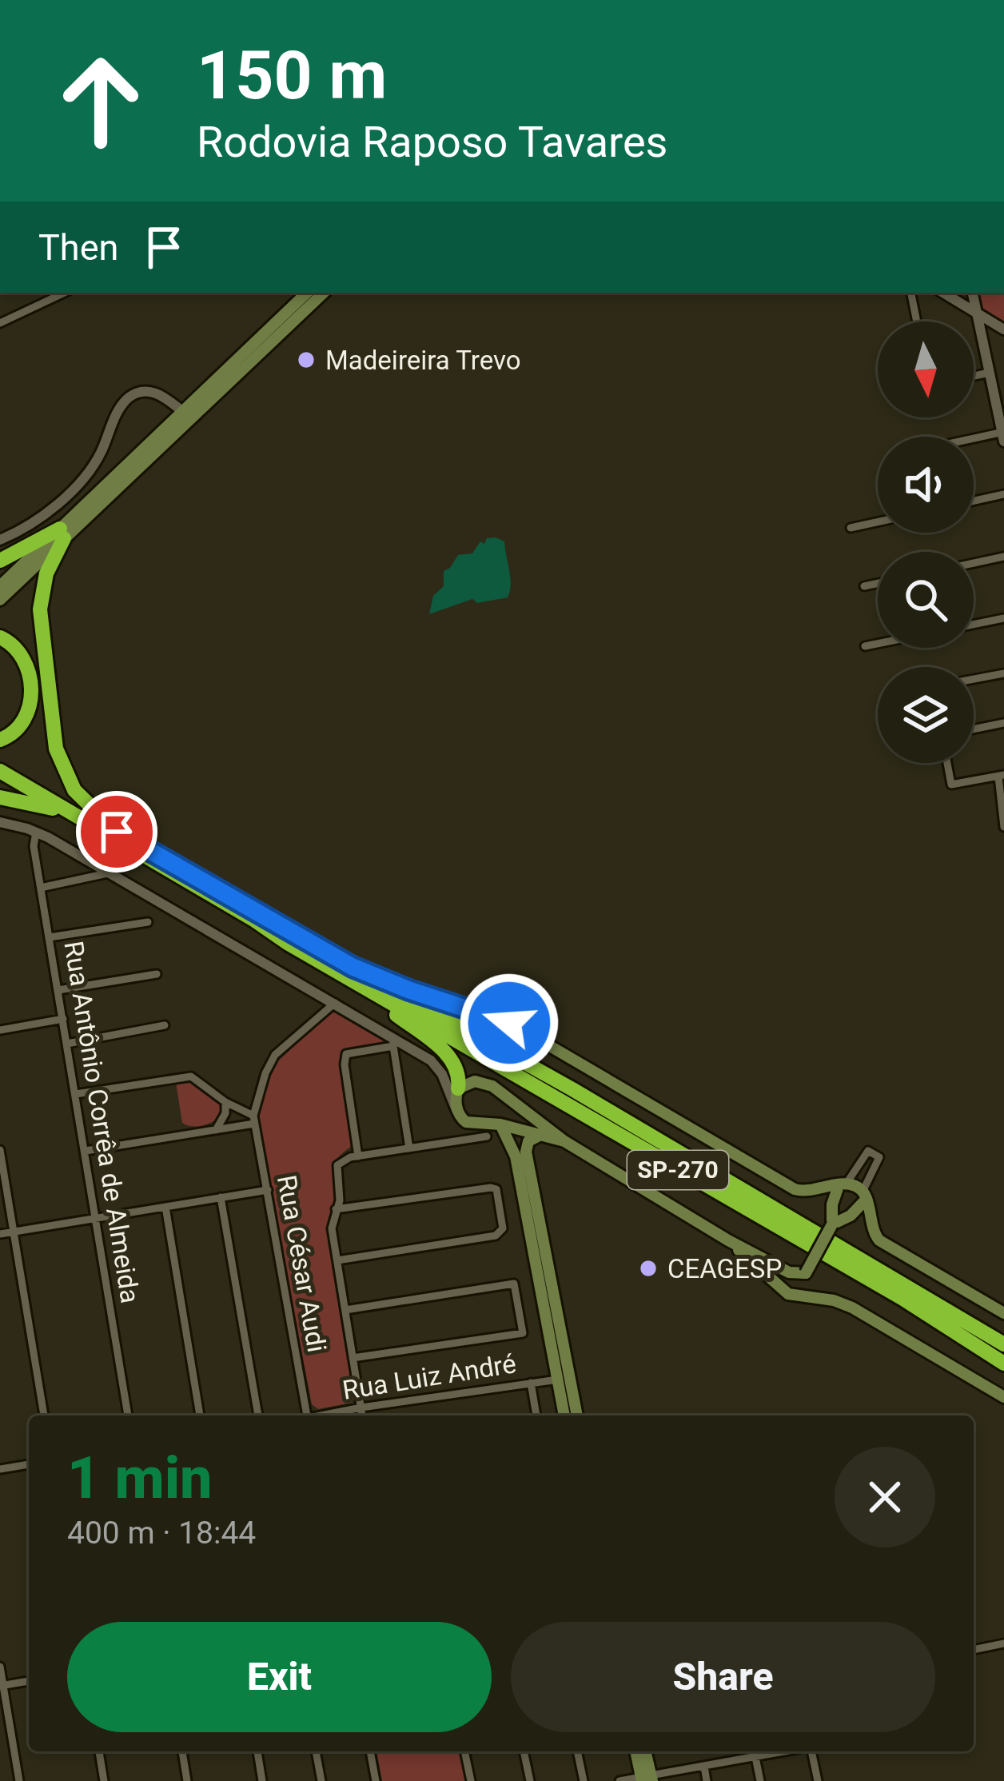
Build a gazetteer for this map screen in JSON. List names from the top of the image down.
{
  "streets": {
    "highway": ["SP-270"],
    "street": ["Rua Antônio Corrêa de Almeida", "Rua César Audi", "Rua Luiz André"]
  },
  "places": ["Madeireira Trevo", "CEAGESP"],
  "north": "bottom",
  "page": {
    "turn": ["150 m", "Rodovia Raposo Tavares"],
    "then": "Then",
    "heading": ["1 min", "400 m · 18:44"],
    "buttons": ["Exit", "Share"]
  }
}
